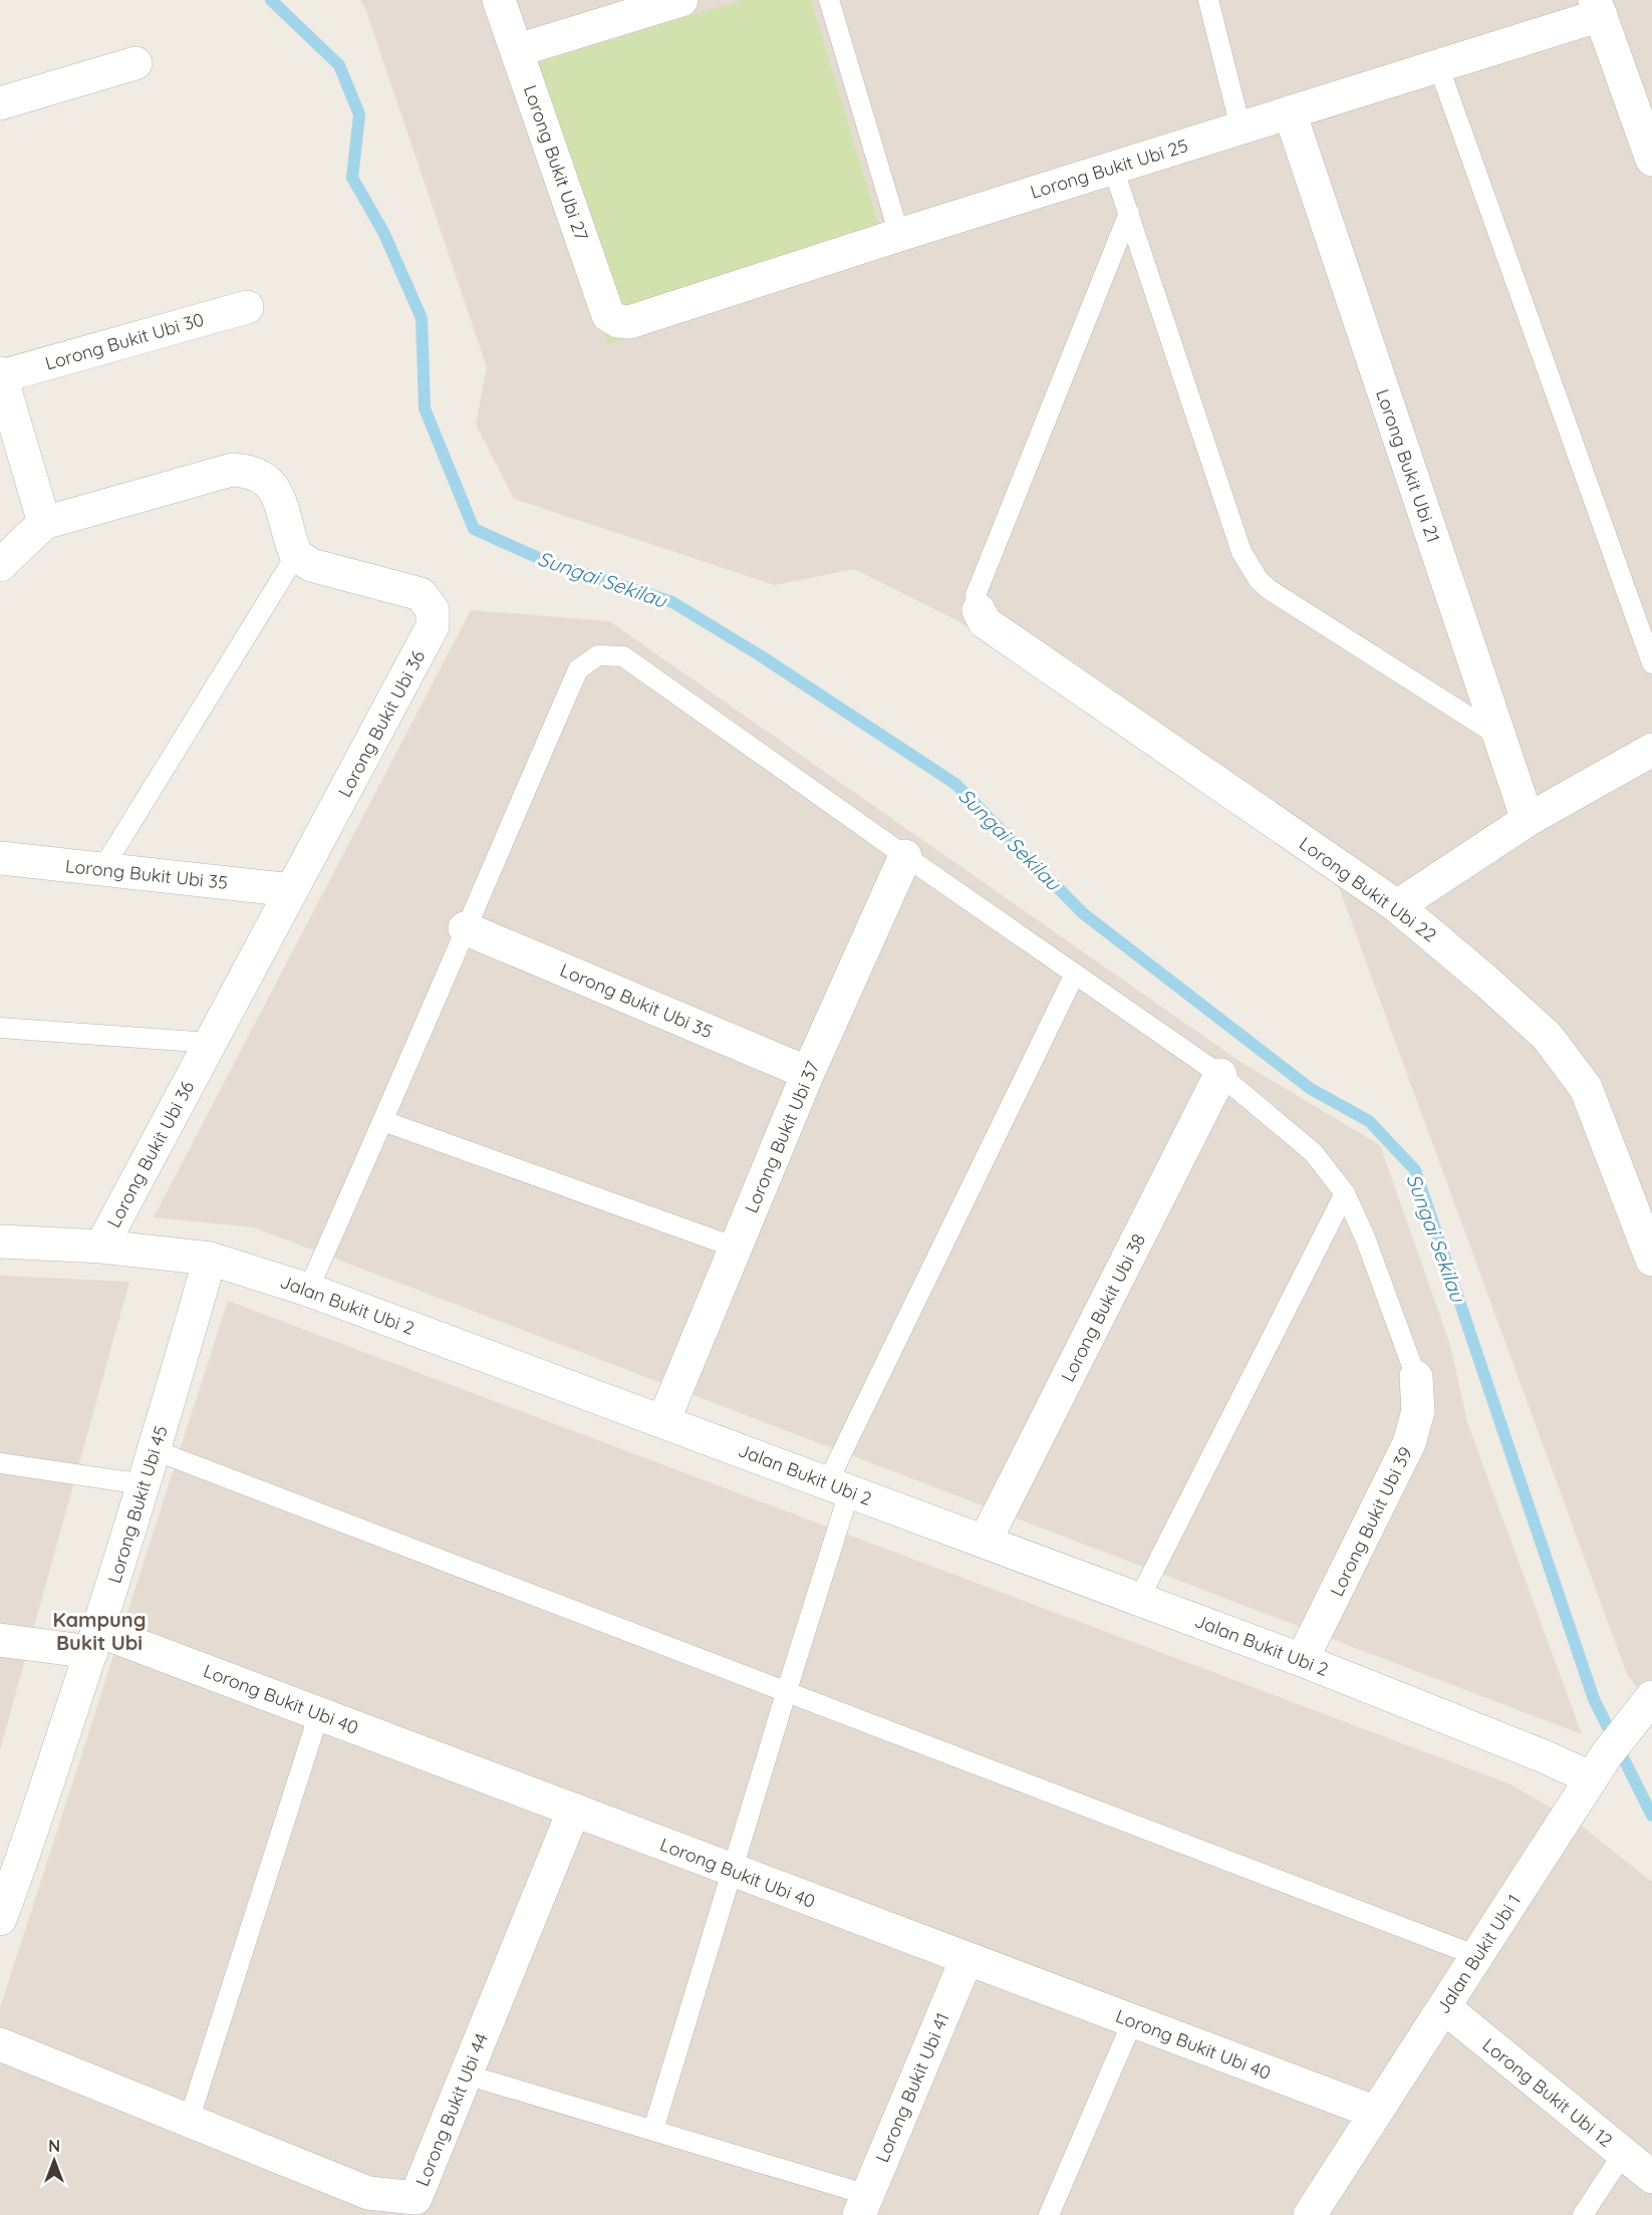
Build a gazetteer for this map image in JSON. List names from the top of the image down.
{
  "streets": {
    "street": [
      "Lorong Bukit Ubi 27",
      "Lorong Bukit Ubi 25",
      "Lorong Bukit Ubi 30",
      "Lorong Bukit Ubi 21",
      "Lorong Bukit Ubi 36",
      "Lorong Bukit Ubi 35",
      "Lorong Bukit Ubi 22",
      "Lorong Bukit Ubi 37",
      "Jalan Bukit Ubi 2",
      "Lorong Bukit Ubi 38",
      "Lorong Bukit Ubi 45",
      "Lorong Bukit Ubi 39",
      "Lorong Bukit Ubi 40",
      "Jalan Bukit Ubi 1",
      "Lorong Bukit Ubi 41",
      "Lorong Bukit Ubi 12",
      "Lorong Bukit Ubi 44"
    ]
  },
  "crossings": [
    ["Lorong Bukit Ubi 27", "Lorong Bukit Ubi 25"],
    ["Lorong Bukit Ubi 25", "Lorong Bukit Ubi 21"],
    ["Lorong Bukit Ubi 36", "Lorong Bukit Ubi 35"],
    ["Lorong Bukit Ubi 36", "Jalan Bukit Ubi 2"],
    ["Lorong Bukit Ubi 35", "Lorong Bukit Ubi 37"],
    ["Lorong Bukit Ubi 37", "Jalan Bukit Ubi 2"],
    ["Jalan Bukit Ubi 2", "Lorong Bukit Ubi 38"],
    ["Jalan Bukit Ubi 2", "Lorong Bukit Ubi 45"],
    ["Jalan Bukit Ubi 2", "Lorong Bukit Ubi 39"],
    ["Jalan Bukit Ubi 2", "Jalan Bukit Ubi 1"],
    ["Lorong Bukit Ubi 45", "Lorong Bukit Ubi 40"],
    ["Lorong Bukit Ubi 40", "Jalan Bukit Ubi 1"],
    ["Lorong Bukit Ubi 40", "Lorong Bukit Ubi 41"],
    ["Lorong Bukit Ubi 40", "Lorong Bukit Ubi 44"],
    ["Jalan Bukit Ubi 1", "Lorong Bukit Ubi 12"]
  ],
  "districts": ["Kampung Bukit Ubi"],
  "water": ["Sungai Sekilau"],
  "north": "top"
}
